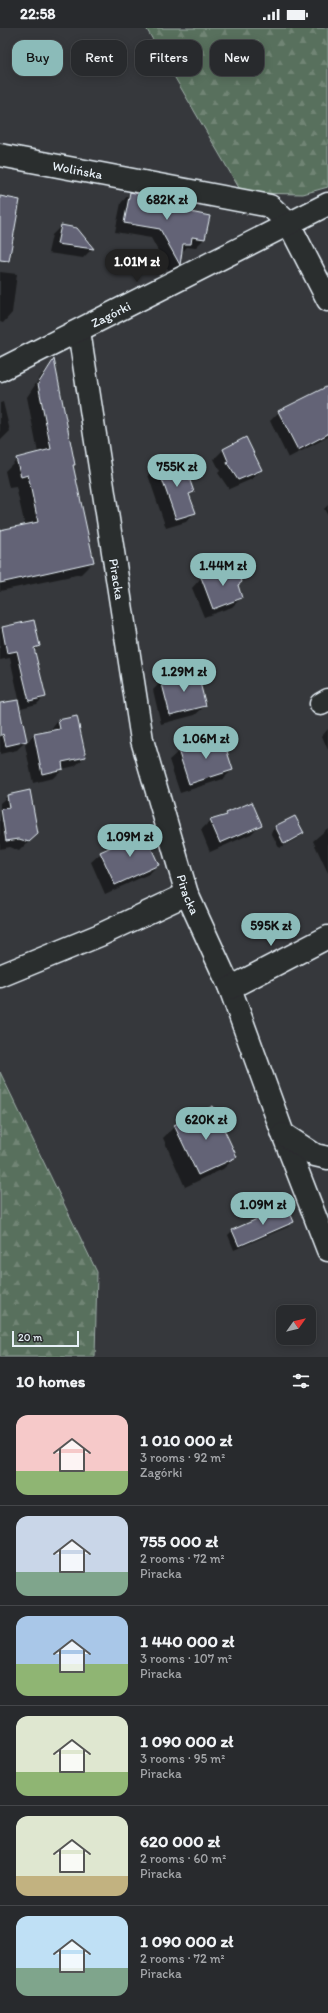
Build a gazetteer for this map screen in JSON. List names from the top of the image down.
{
  "streets": {
    "street": ["Wolińska", "Zagórki", "Piracka"]
  },
  "crossings": [
    ["Wolińska", "Zagórki"],
    ["Zagórki", "Piracka"]
  ],
  "scale_bar": "20 m",
  "north": "top right",
  "page": {
    "status": "22:58",
    "chip": [
      "Buy",
      "Rent",
      "Filters",
      "New"
    ],
    "price": [
      "682K zł",
      "1.01M zł",
      "755K zł",
      "1.44M zł",
      "1.29M zł",
      "1.06M zł",
      "1.09M zł",
      "595K zł",
      "620K zł",
      "1.09M zł"
    ],
    "scale": "20 m",
    "heading": "10 homes",
    "list": [
      {
        "name": "1 010 000 zł",
        "note": "3 rooms · 92 m² · Zagórki"
      },
      {
        "name": "755 000 zł",
        "note": "2 rooms · 72 m² · Piracka"
      },
      {
        "name": "1 440 000 zł",
        "note": "3 rooms · 107 m² · Piracka"
      },
      {
        "name": "1 090 000 zł",
        "note": "3 rooms · 95 m² · Piracka"
      },
      {
        "name": "620 000 zł",
        "note": "2 rooms · 60 m² · Piracka"
      },
      {
        "name": "1 090 000 zł",
        "note": "2 rooms · 72 m² · Piracka"
      }
    ]
  }
}
